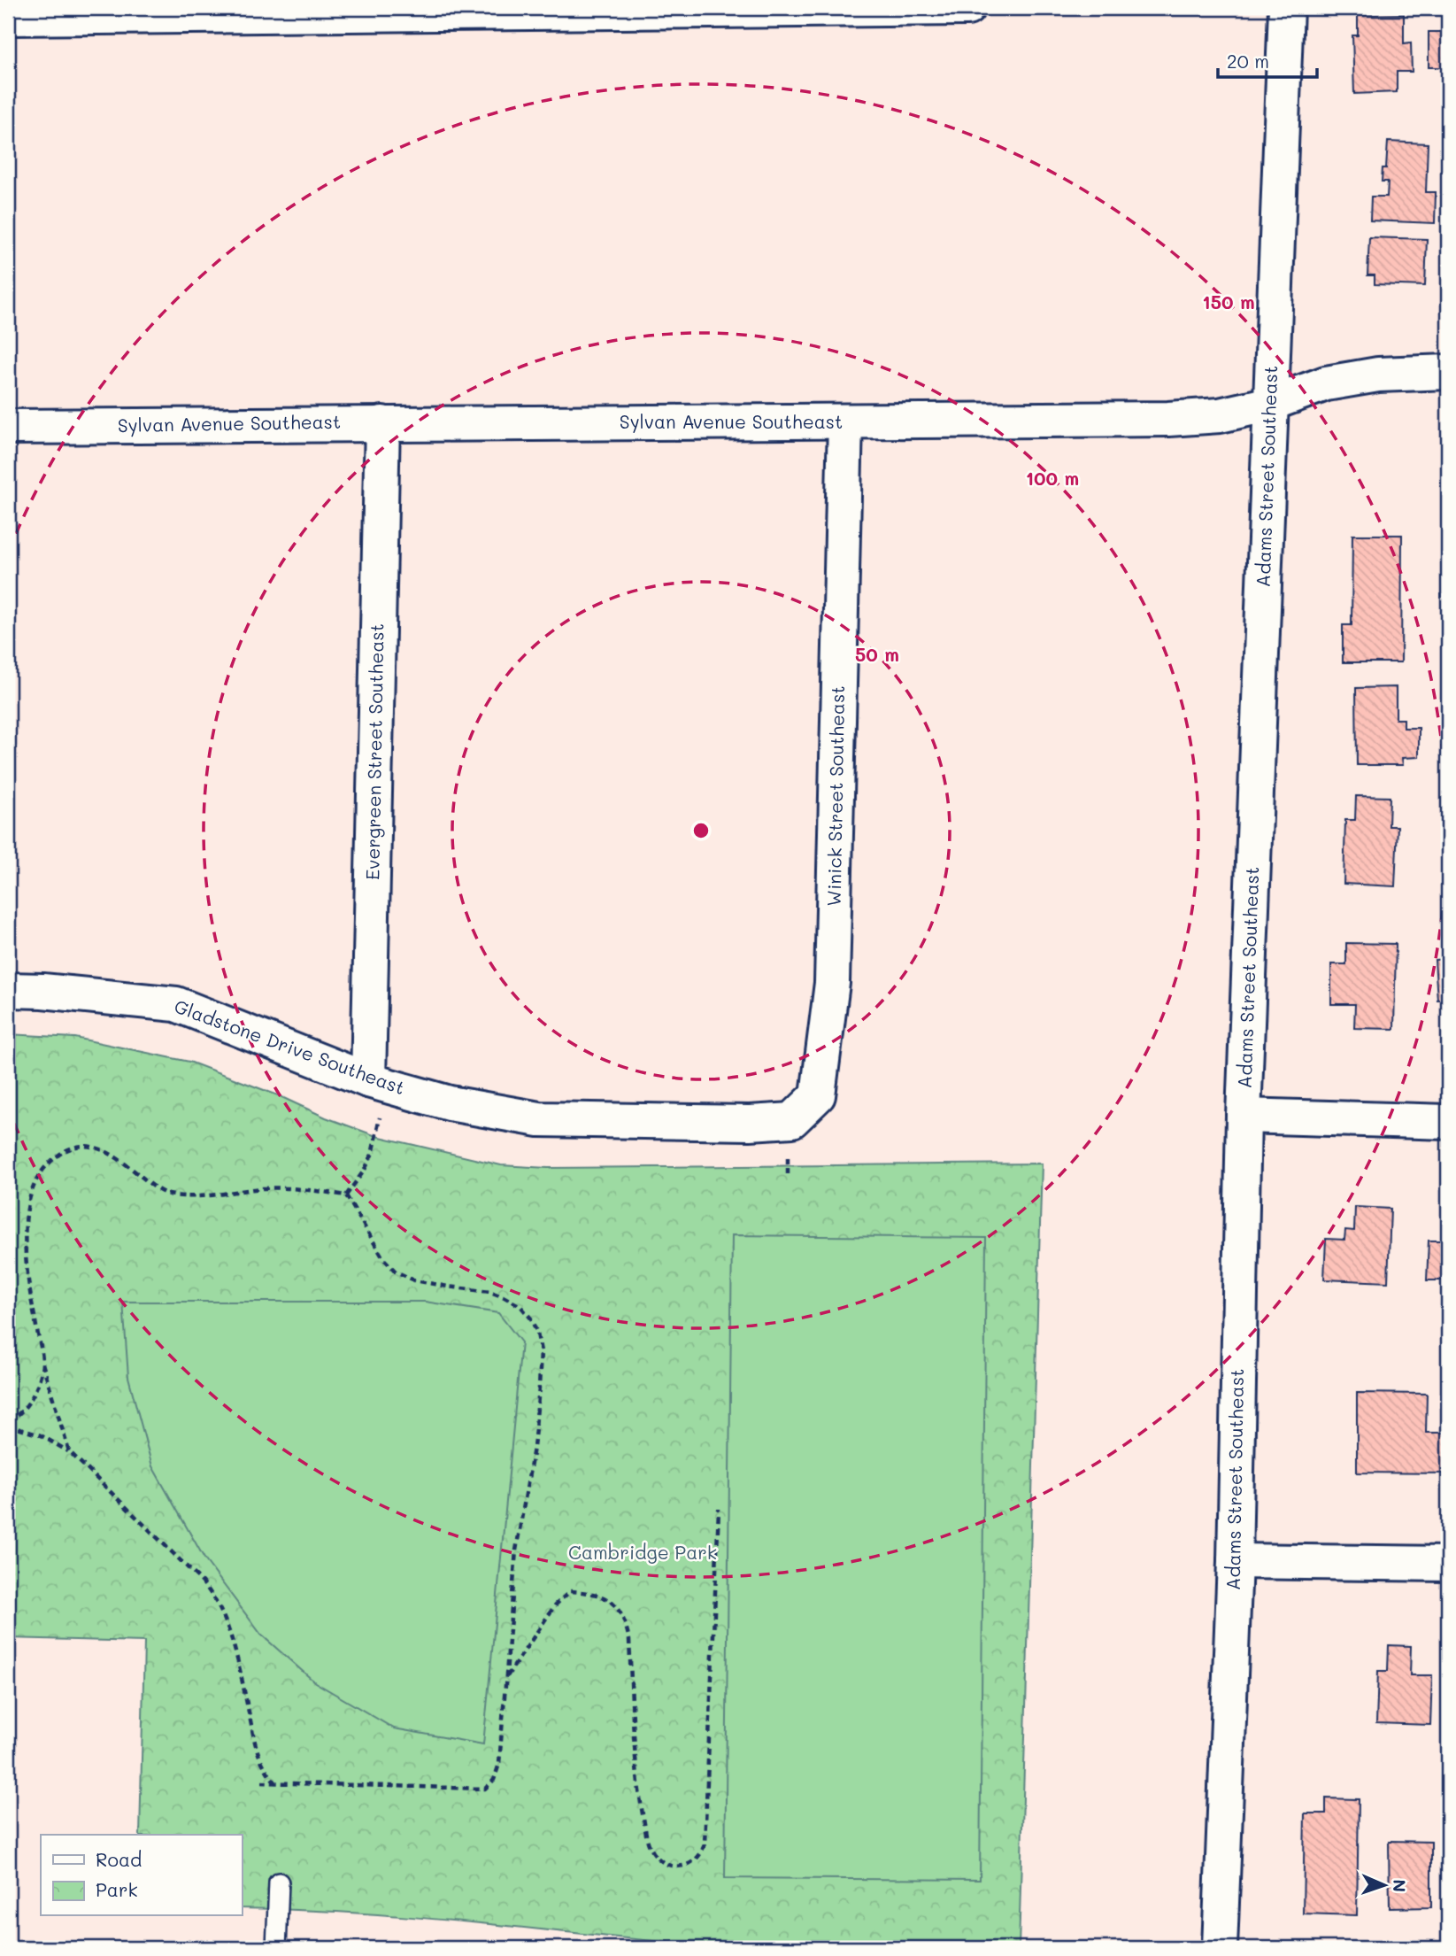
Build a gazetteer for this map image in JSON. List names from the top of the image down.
{
  "streets": {
    "street": [
      "Sylvan Avenue Southeast",
      "Adams Street Southeast",
      "Evergreen Street Southeast",
      "Winick Street Southeast",
      "Gladstone Drive Southeast"
    ]
  },
  "crossings": [
    ["Sylvan Avenue Southeast", "Adams Street Southeast"],
    ["Sylvan Avenue Southeast", "Evergreen Street Southeast"],
    ["Sylvan Avenue Southeast", "Winick Street Southeast"],
    ["Evergreen Street Southeast", "Gladstone Drive Southeast"],
    ["Winick Street Southeast", "Gladstone Drive Southeast"]
  ],
  "parks": ["Cambridge Park"],
  "legend": ["Road", "Park"],
  "scale_bar": "20 m",
  "north": "right",
  "rings": ["150 m", "100 m", "50 m"]
}
